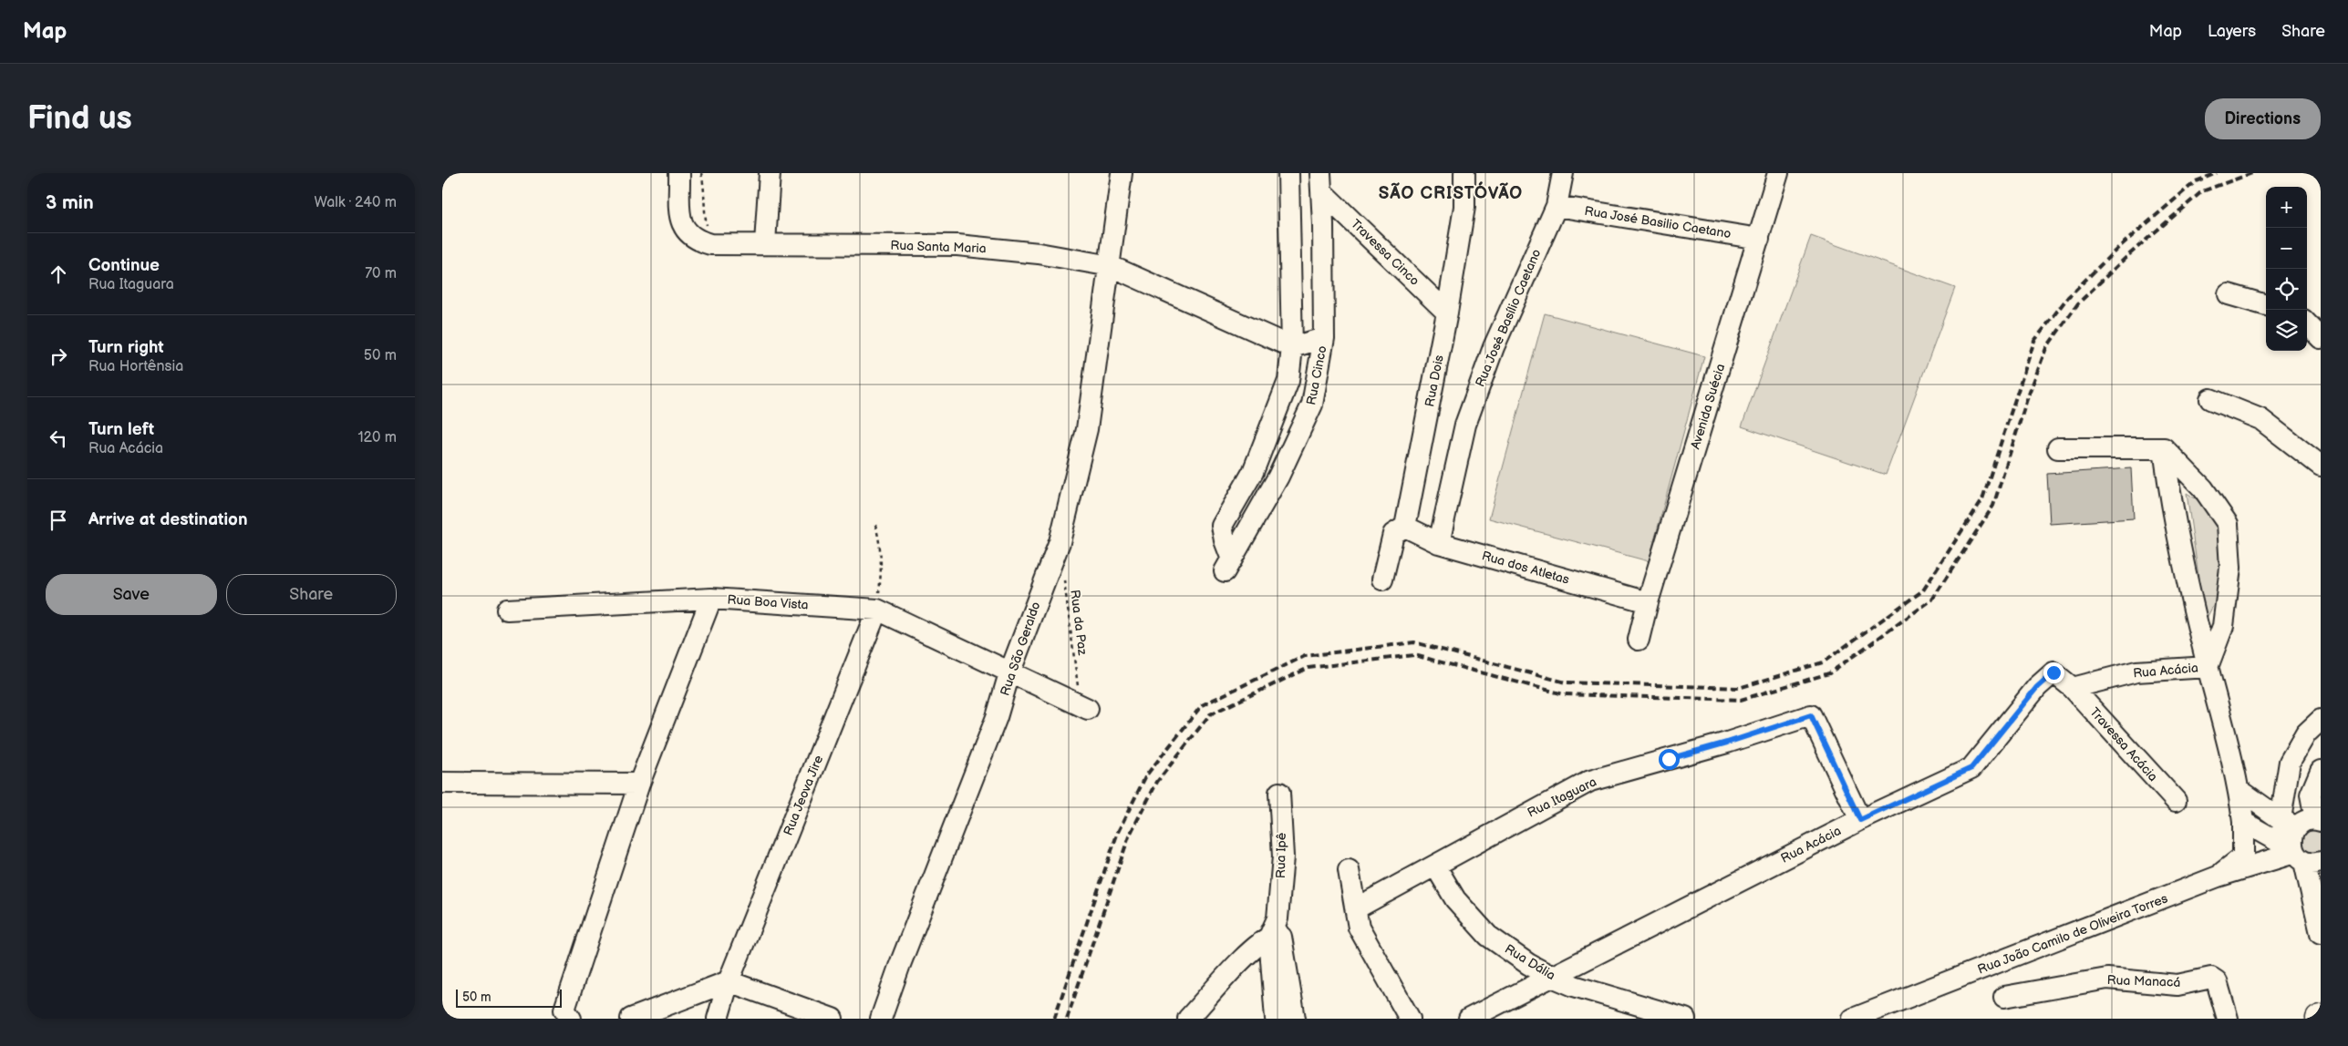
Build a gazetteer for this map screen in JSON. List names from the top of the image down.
{
  "streets": {
    "street": [
      "Rua José Basilio Caetano",
      "Rua Santa Maria",
      "Travessa Cinco",
      "Rua José Basílio Caetano",
      "Rua Cinco",
      "Rua Dois",
      "Avenida Suécia",
      "Rua dos Atletas",
      "Rua Boa Vista",
      "Rua São Geraldo",
      "Rua Acácia",
      "Travessa Acácia",
      "Rua Jeova Jire",
      "Rua Itaguara",
      "Rua Ipê",
      "Rua João Camilo de Oliveira Torres",
      "Rua Dália",
      "Rua Manacá"
    ],
    "path": ["Rua da Paz"]
  },
  "crossings": [
    ["Rua José Basilio Caetano", "Rua José Basílio Caetano"],
    ["Rua José Basilio Caetano", "Avenida Suécia"],
    ["Rua Santa Maria", "Rua Cinco"],
    ["Rua Santa Maria", "Rua São Geraldo"],
    ["Travessa Cinco", "Rua Cinco"],
    ["Travessa Cinco", "Rua Dois"],
    ["Rua José Basílio Caetano", "Rua dos Atletas"],
    ["Rua Dois", "Rua dos Atletas"],
    ["Avenida Suécia", "Rua dos Atletas"],
    ["Rua Boa Vista", "Rua da Paz"],
    ["Rua Boa Vista", "Rua São Geraldo"],
    ["Rua Boa Vista", "Rua Jeova Jire"],
    ["Rua Acácia", "Travessa Acácia"],
    ["Rua Acácia", "Rua Itaguara"],
    ["Rua Acácia", "Rua Dália"],
    ["Rua Itaguara", "Rua Dália"]
  ],
  "districts": ["SÃO CRISTÓVÃO"],
  "scale_bar": "50 m",
  "page": {
    "header": "Map",
    "nav": ["Map", "Layers", "Share"],
    "buttons": [
      "Directions",
      ["Save", "Share"]
    ],
    "title": "Find us",
    "heading": ["3 min", "Walk · 240 m"],
    "map_buttons": ["+", "−"],
    "list": [
      ["Continue", "Rua Itaguara", "70 m"],
      ["Turn right", "Rua Hortênsia", "50 m"],
      ["Turn left", "Rua Acácia", "120 m"],
      "Arrive at destination"
    ],
    "scale": "50 m"
  }
}
